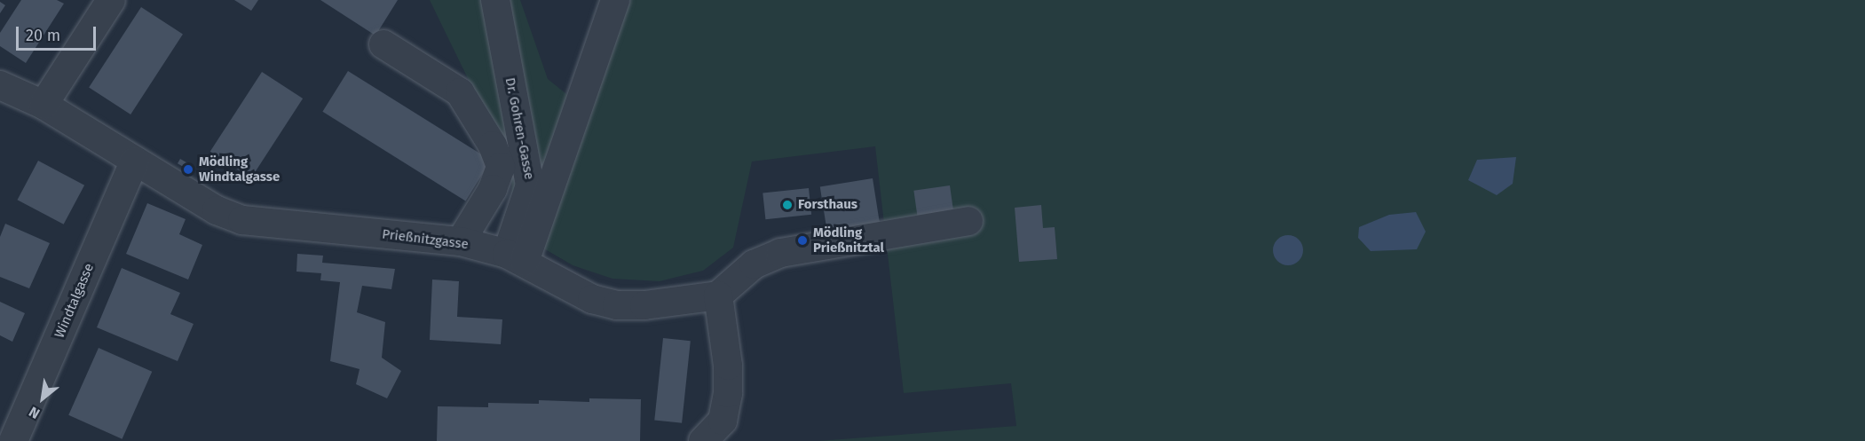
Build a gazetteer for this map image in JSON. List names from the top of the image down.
{
  "streets": {
    "street": ["Dr. Gohren-Gasse", "Prießnitzgasse", "Windtalgasse"]
  },
  "crossings": [
    ["Dr. Gohren-Gasse", "Prießnitzgasse"],
    ["Prießnitzgasse", "Windtalgasse"]
  ],
  "places": ["Mödling Windtalgasse", "Forsthaus", "Mödling Prießnitztal"],
  "scale_bar": "20 m",
  "north": "bottom left"
}
